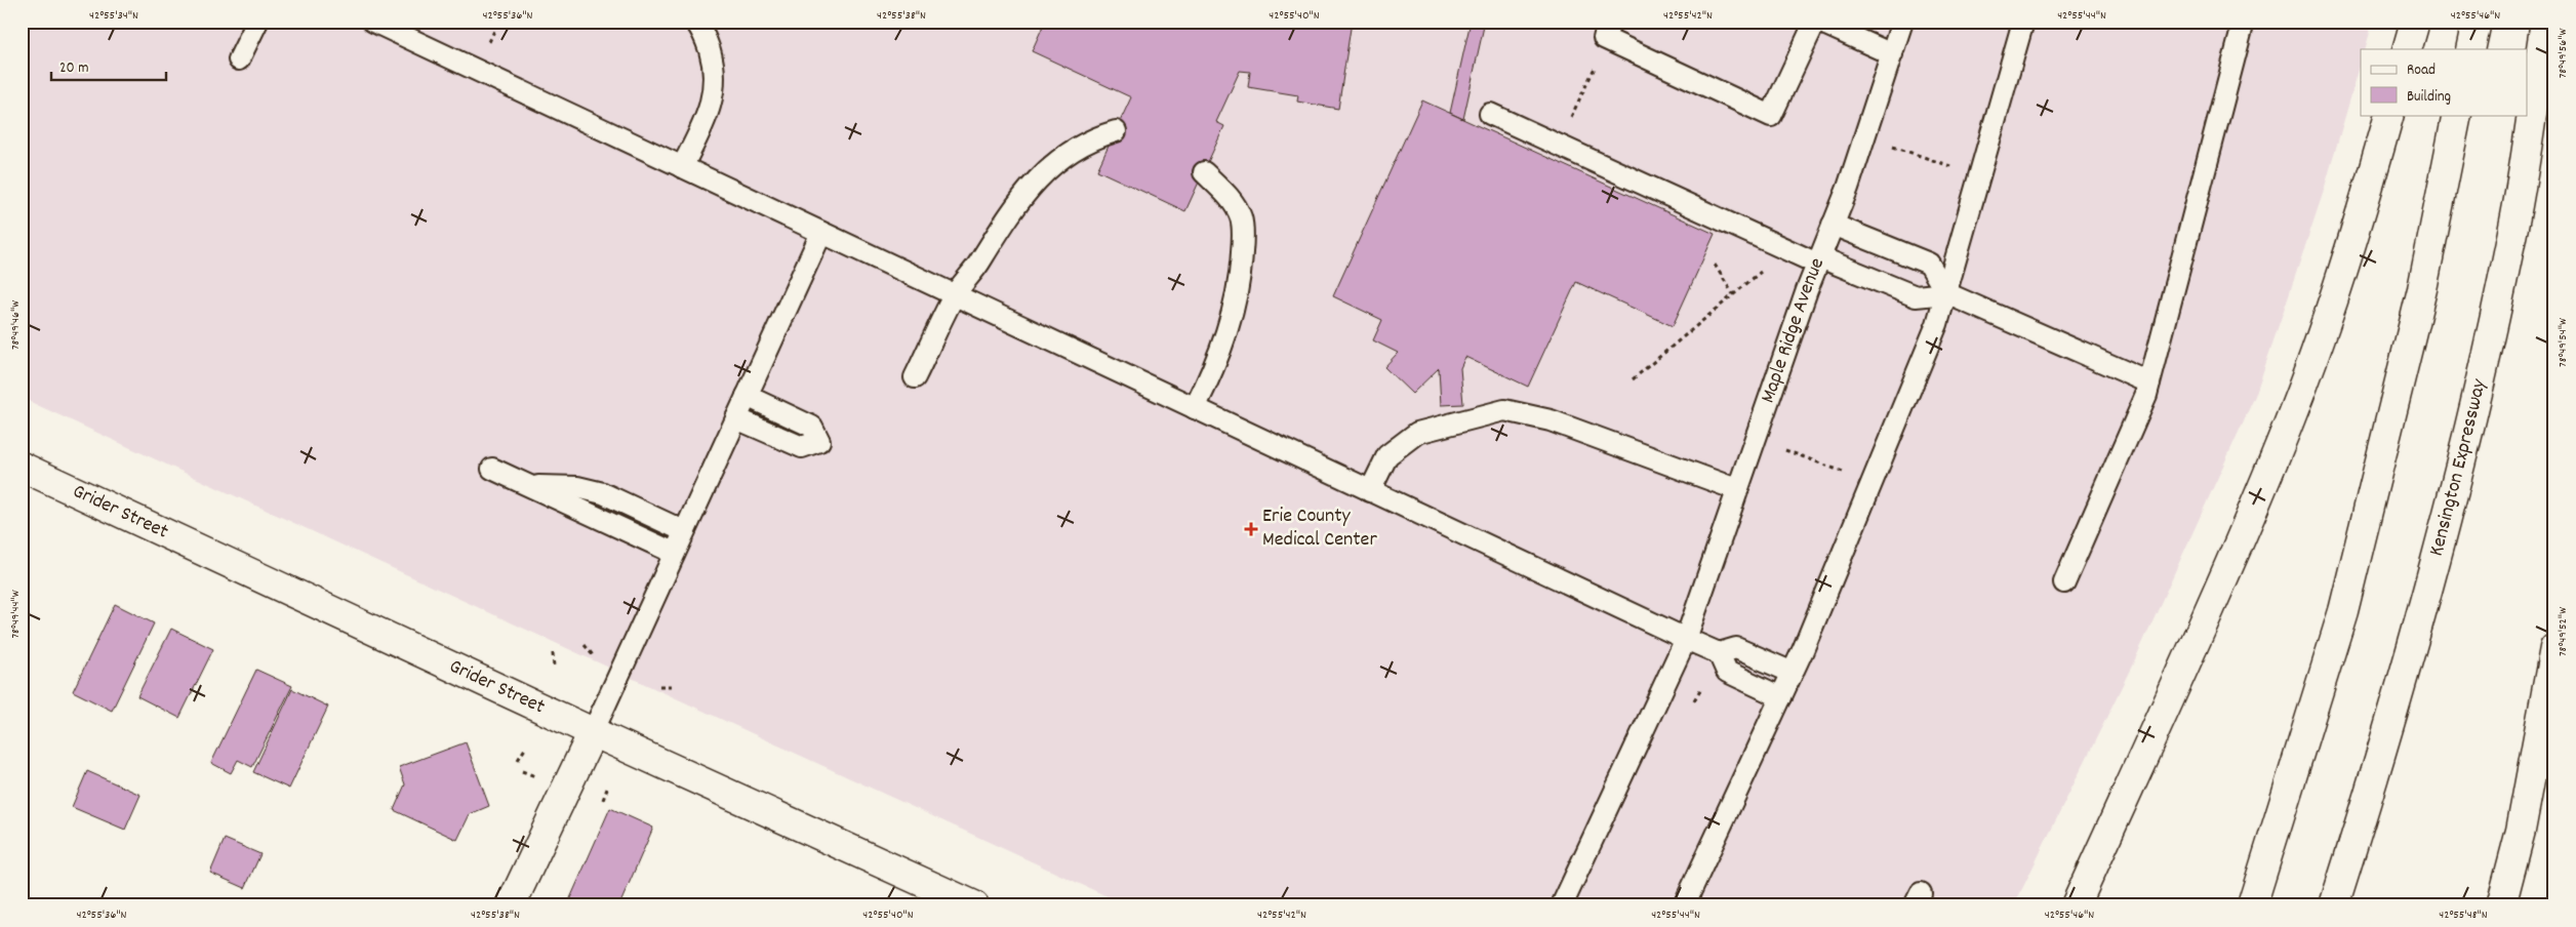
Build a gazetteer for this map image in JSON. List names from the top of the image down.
{
  "streets": {
    "main road": ["Kensington Expressway", "Grider Street"],
    "lane": ["Maple Ridge Avenue"]
  },
  "places": {
    "health": ["Erie County Medical Center"]
  },
  "legend": ["Road", "Building"],
  "scale_bar": "20 m",
  "coordinates": [
    "42°55'34\"N",
    "42°55'36\"N",
    "42°55'38\"N",
    "42°55'40\"N",
    "42°55'42\"N",
    "42°55'44\"N",
    "42°55'46\"N",
    "78°49'56\"W",
    "78°49'46\"W",
    "78°49'54\"W",
    "78°49'44\"W",
    "78°49'52\"W",
    "42°55'48\"N"
  ]
}
